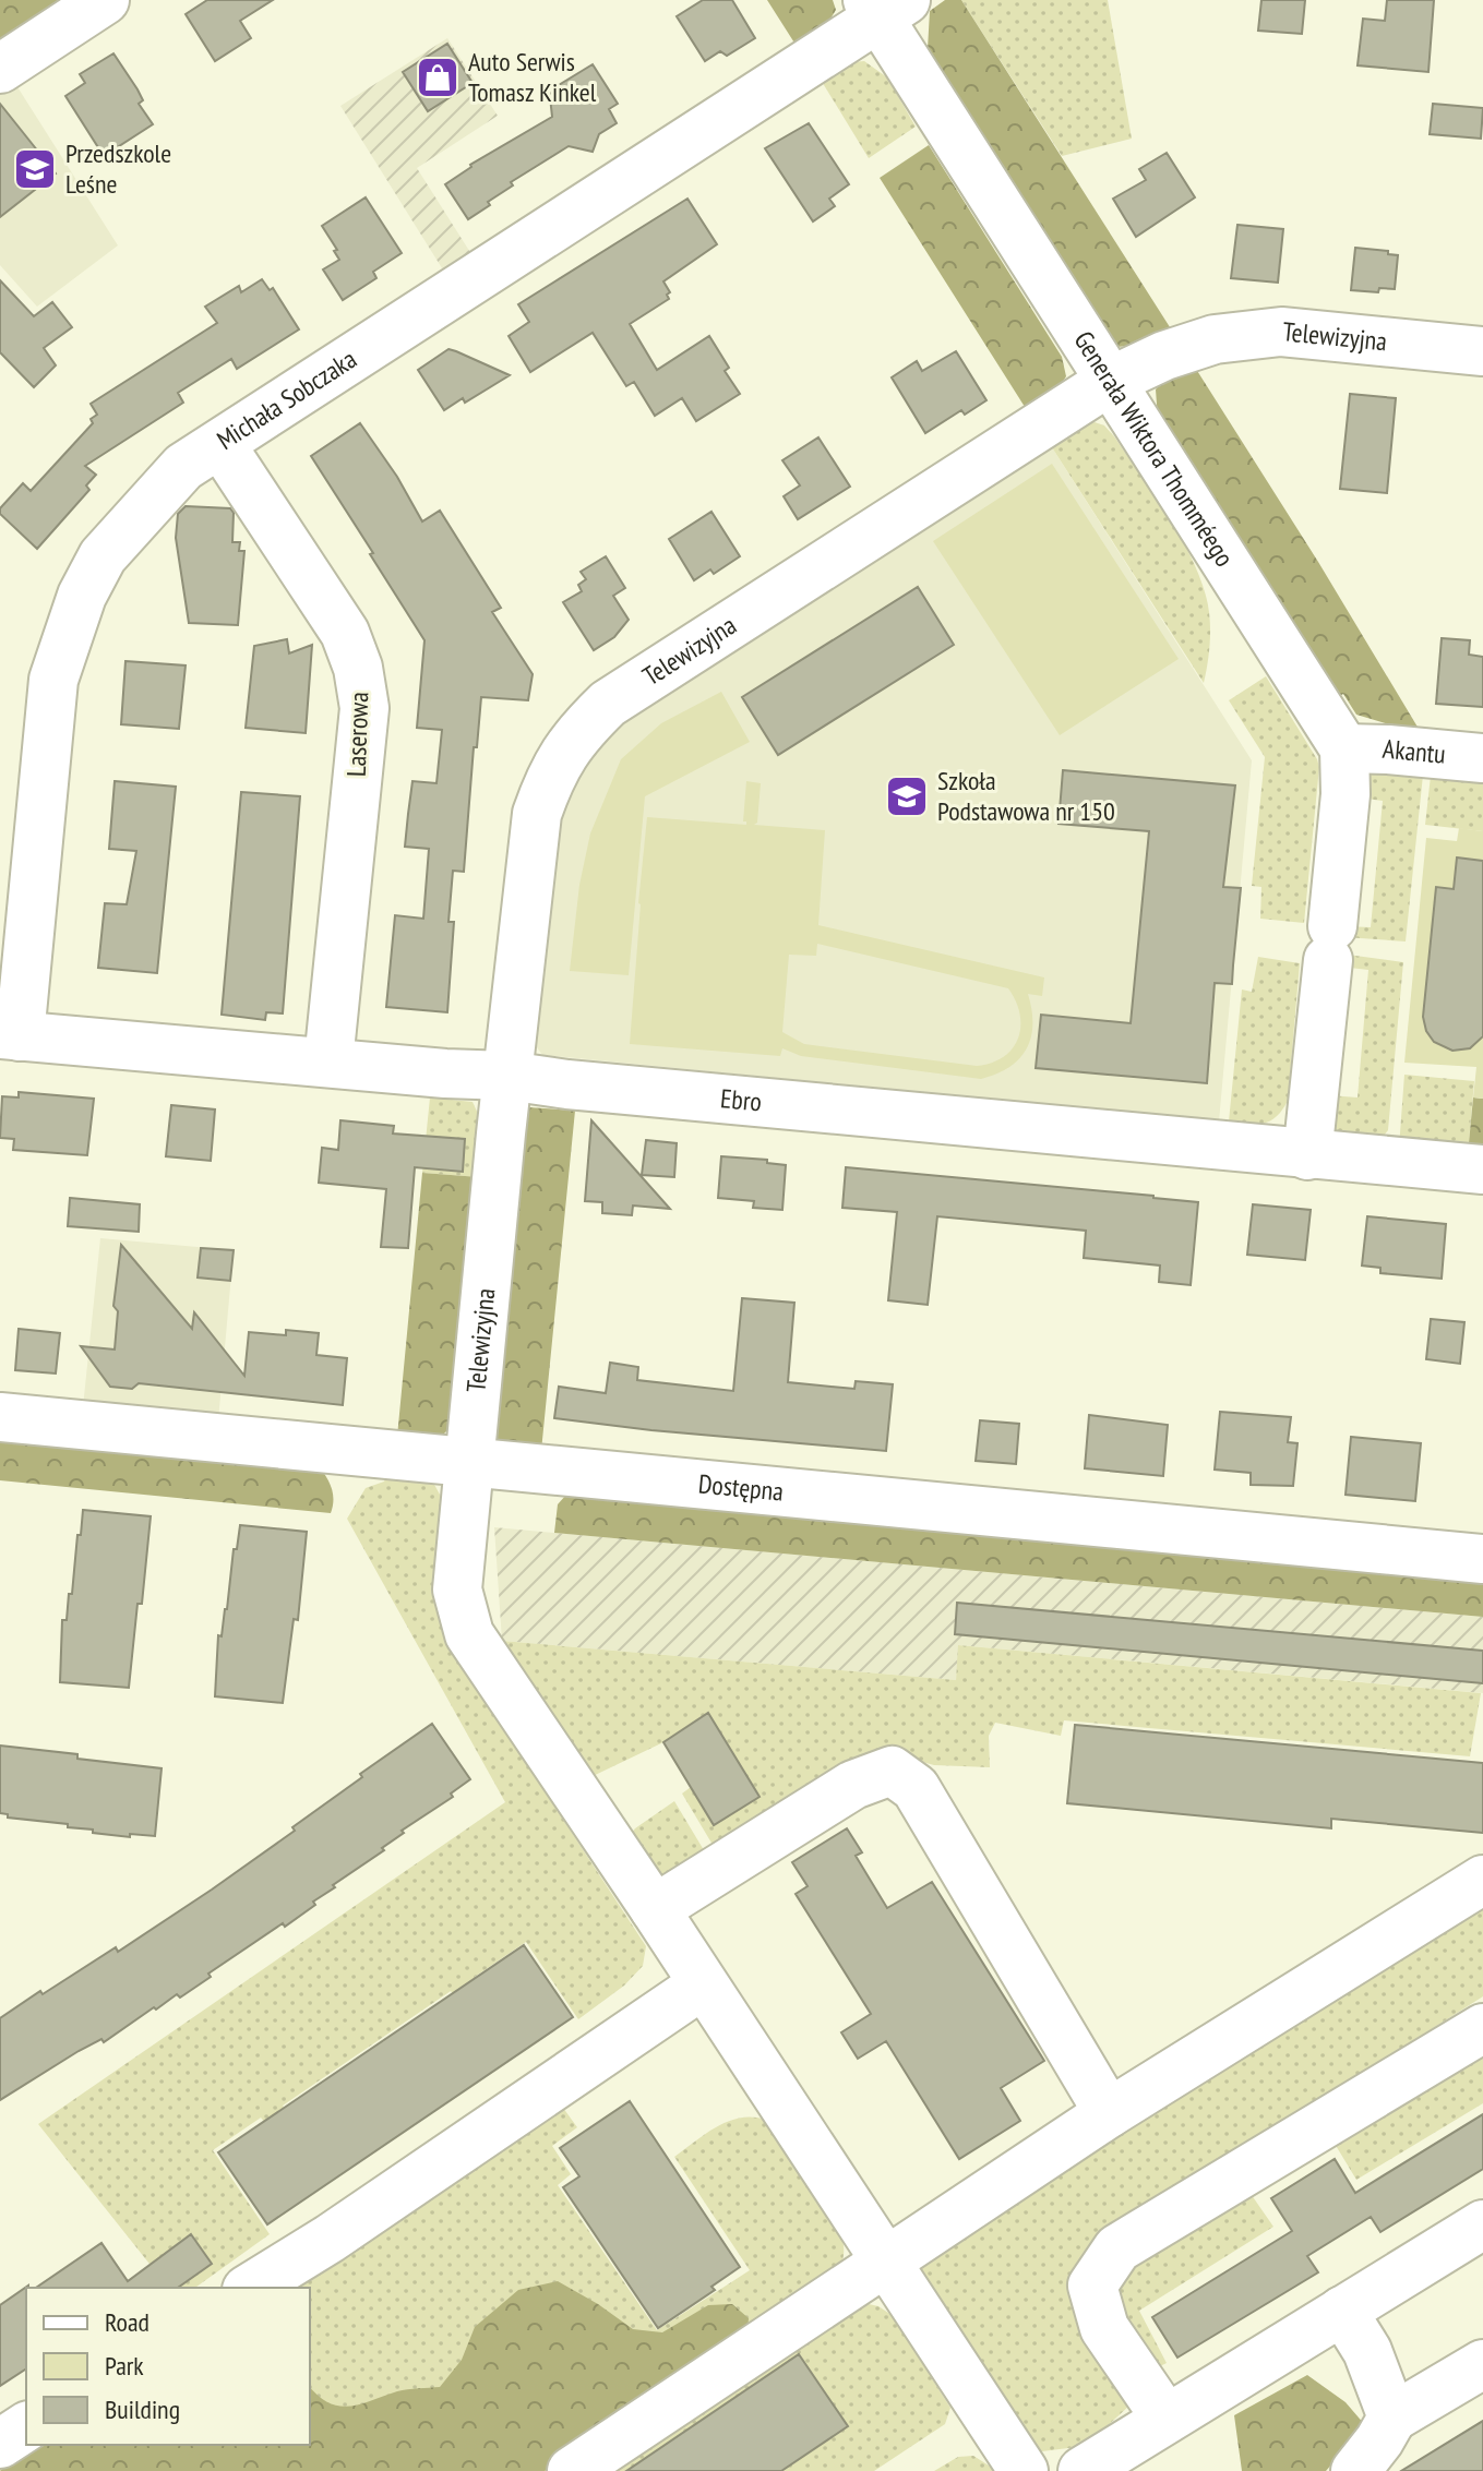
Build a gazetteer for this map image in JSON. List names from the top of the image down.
{
  "streets": {
    "street": [
      "Telewizyjna",
      "Michała Sobczaka",
      "Generała Wiktora Thomméego",
      "Laserowa",
      "Akantu",
      "Ebro",
      "Dostępna"
    ]
  },
  "crossings": [
    ["Telewizyjna", "Generała Wiktora Thomméego"],
    ["Telewizyjna", "Ebro"],
    ["Telewizyjna", "Dostępna"],
    ["Michała Sobczaka", "Generała Wiktora Thomméego"],
    ["Michała Sobczaka", "Laserowa"],
    ["Michała Sobczaka", "Ebro"],
    ["Generała Wiktora Thomméego", "Akantu"],
    ["Laserowa", "Ebro"]
  ],
  "places": {
    "shop": ["Auto Serwis Tomasz Kinkel"],
    "school or university": ["Przedszkole Leśne", "Szkoła Podstawowa nr 150"]
  },
  "legend": ["Road", "Park", "Building"]
}
